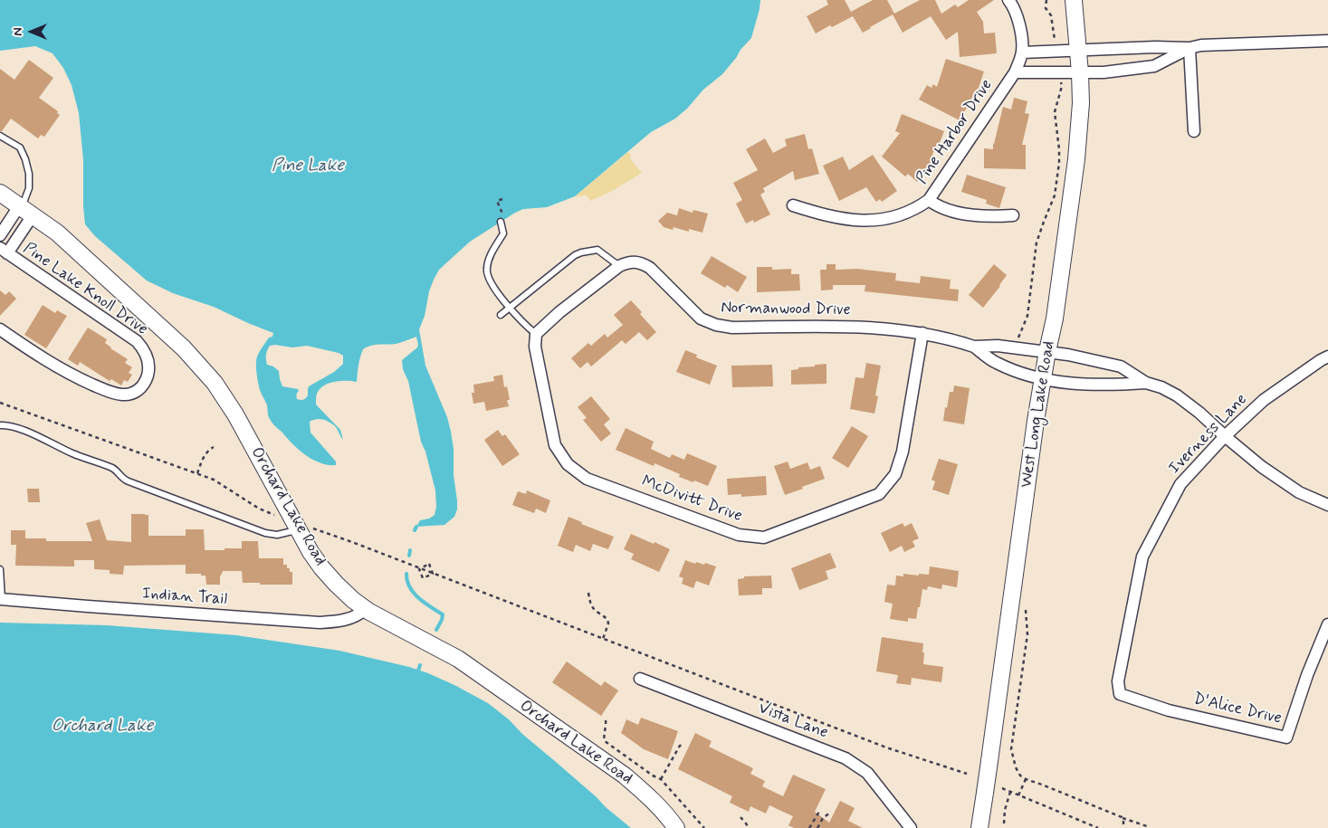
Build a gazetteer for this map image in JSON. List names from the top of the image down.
{
  "streets": {
    "main road": ["West Long Lake Road", "Orchard Lake Road"],
    "street": [
      "Pine Harbor Drive",
      "Pine Lake Knoll Drive",
      "Normanwood Drive",
      "Iverness Lane",
      "McDivitt Drive",
      "Indian Trail",
      "D'Alice Drive",
      "Vista Lane"
    ]
  },
  "crossings": [
    ["Normanwood Drive", "West Long Lake Road"],
    ["Normanwood Drive", "Iverness Lane"],
    ["Normanwood Drive", "McDivitt Drive"],
    ["Iverness Lane", "D'Alice Drive"],
    ["Orchard Lake Road", "Indian Trail"]
  ],
  "water": ["Pine Lake", "Orchard Lake"],
  "north": "left"
}
